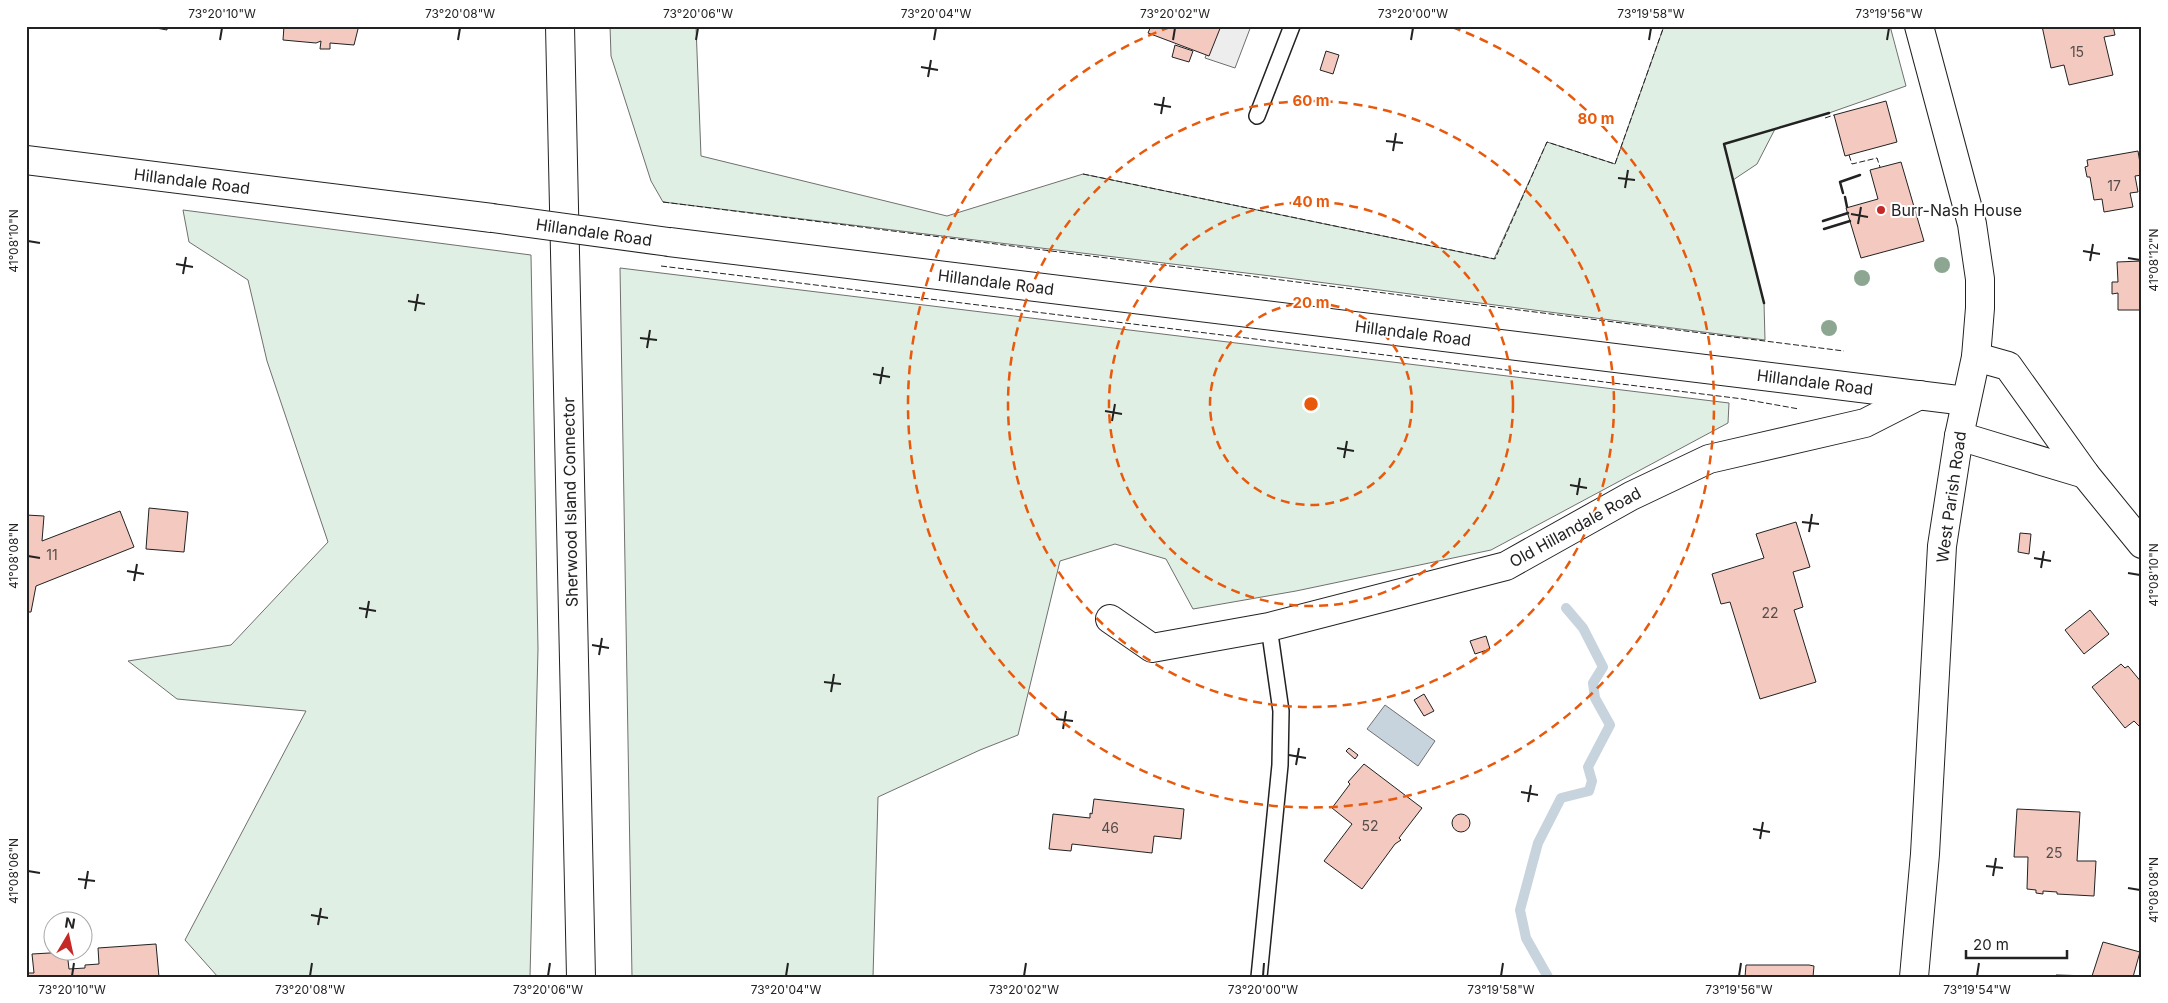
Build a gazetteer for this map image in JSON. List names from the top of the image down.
{
  "streets": {
    "street": [
      "Hillandale Road",
      "West Parish Road",
      "Sherwood Island Connector",
      "Old Hillandale Road"
    ]
  },
  "crossings": [
    ["Hillandale Road", "West Parish Road"],
    ["Hillandale Road", "Old Hillandale Road"]
  ],
  "places": ["Burr-Nash House"],
  "house_numbers": [
    "15",
    "17",
    "11",
    "22",
    "52",
    "46",
    "25"
  ],
  "scale_bar": "20 m",
  "north": "top",
  "coordinates": [
    "73°20'10\"W",
    "73°20'08\"W",
    "73°20'06\"W",
    "73°20'04\"W",
    "73°20'02\"W",
    "73°20'00\"W",
    "73°19'58\"W",
    "73°19'56\"W",
    "41°08'10\"N",
    "41°08'12\"N",
    "41°08'08\"N",
    "41°08'06\"N",
    "73°19'54\"W"
  ],
  "rings": [
    "60 m",
    "80 m",
    "40 m",
    "20 m"
  ]
}
